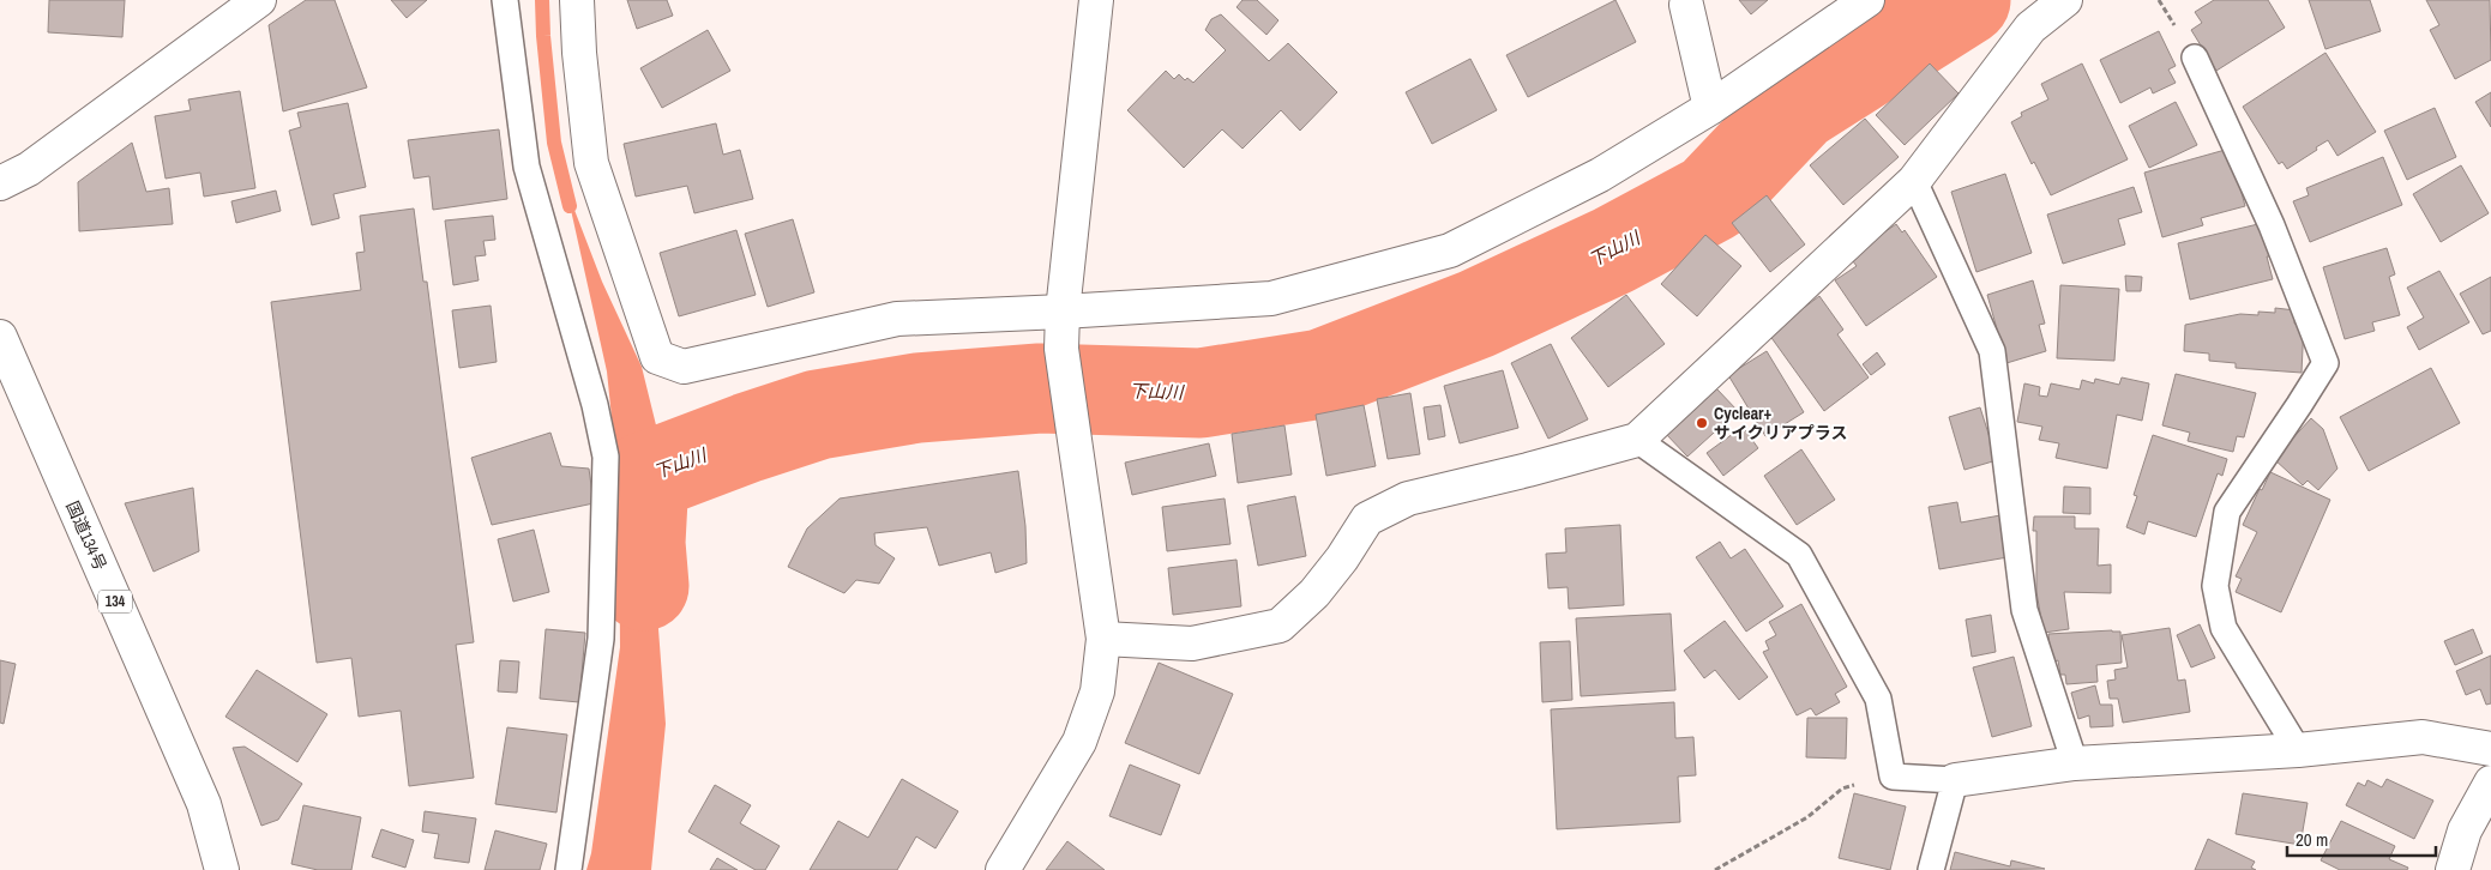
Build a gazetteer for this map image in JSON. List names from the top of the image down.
{
  "streets": {
    "main road": ["国道134号", "134"]
  },
  "water": ["下山川"],
  "places": ["Cyclear+ サイクリアプラス"],
  "scale_bar": "20 m"
}
